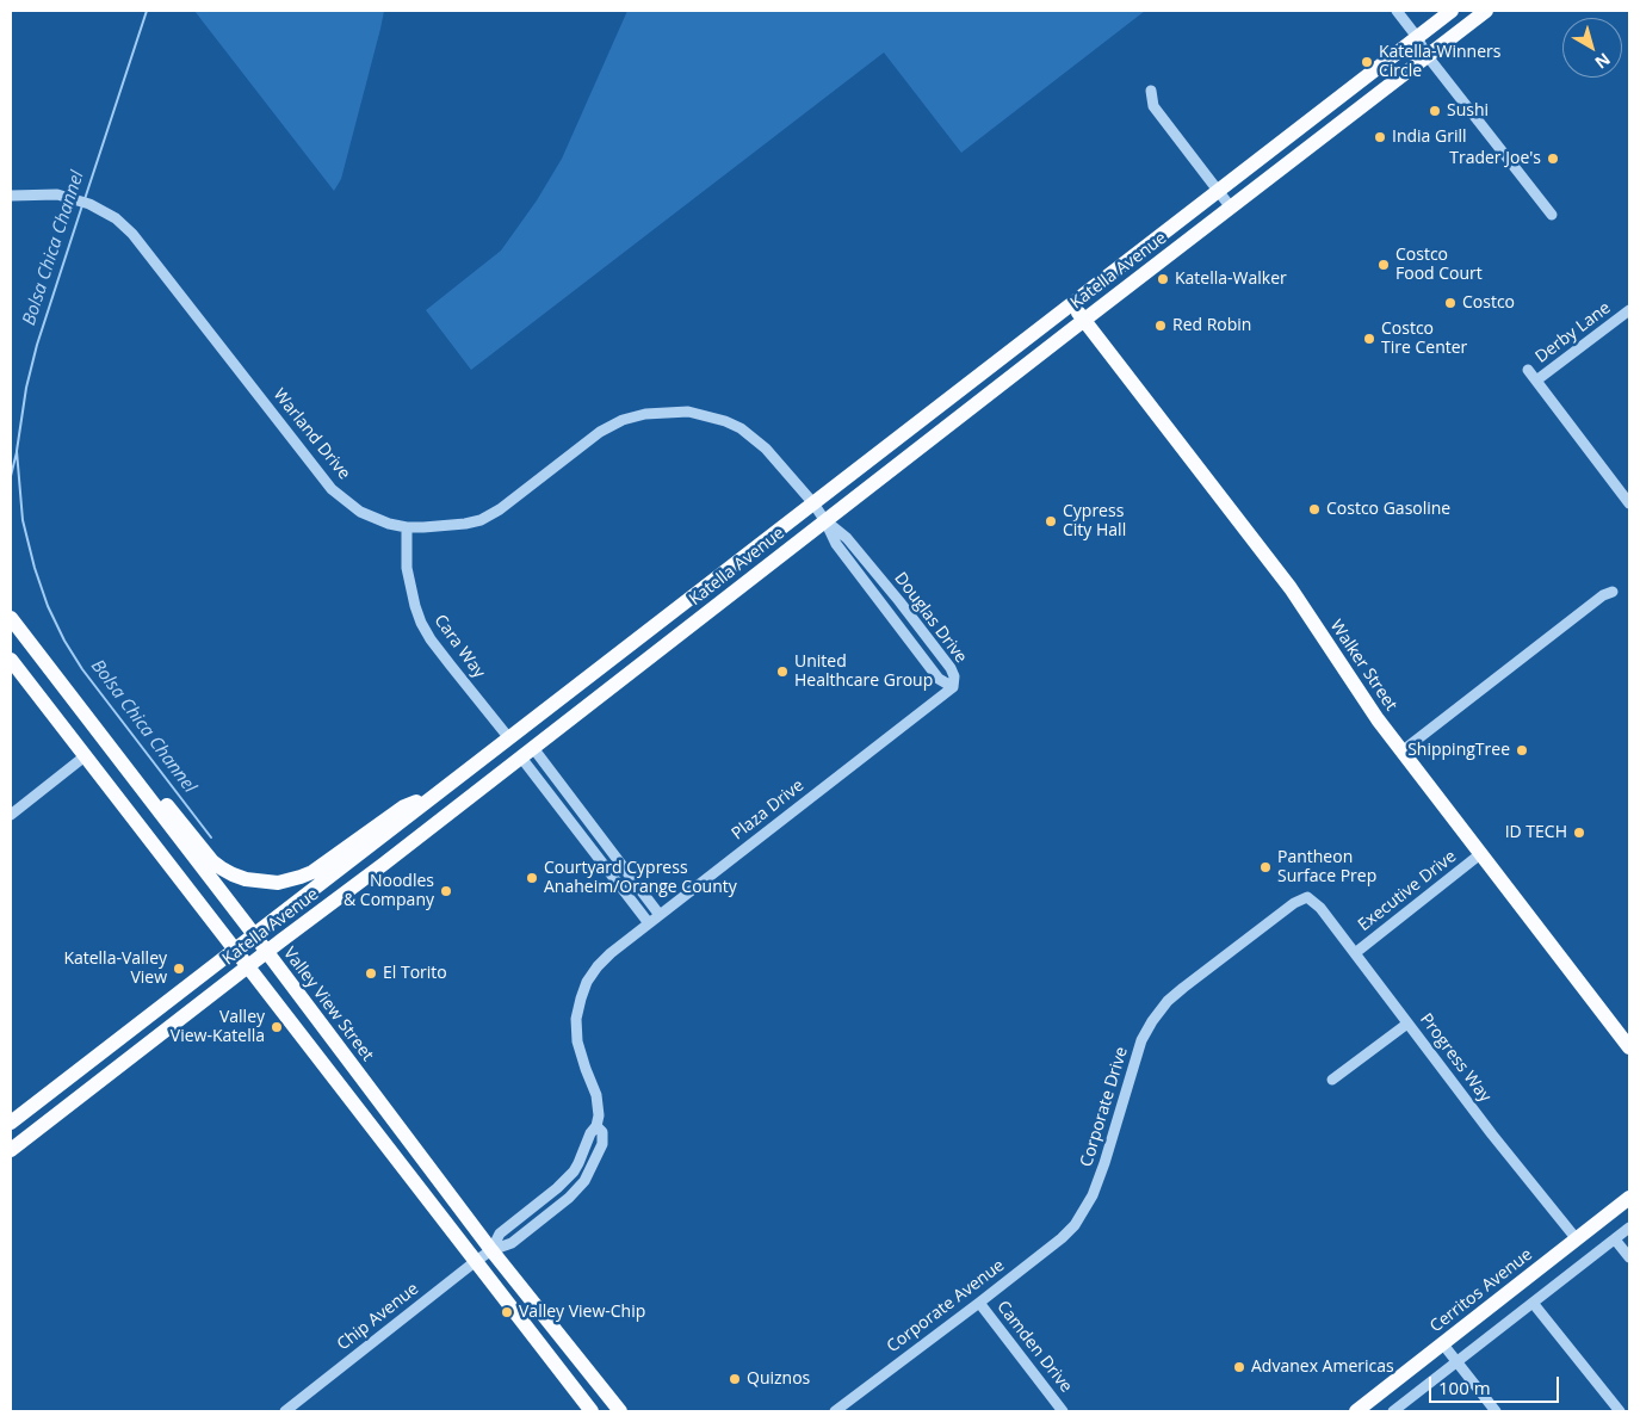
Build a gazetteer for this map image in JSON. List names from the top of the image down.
{
  "streets": {
    "main road": [
      "Katella Avenue",
      "Walker Street",
      "Valley View Street",
      "Cerritos Avenue"
    ],
    "street": [
      "Derby Lane",
      "Warland Drive",
      "Douglas Drive",
      "Cara Way",
      "Plaza Drive",
      "Executive Drive",
      "Progress Way",
      "Corporate Drive",
      "Corporate Avenue",
      "Chip Avenue",
      "Camden Drive"
    ]
  },
  "crossings": [
    ["Katella Avenue", "Warland Drive"],
    ["Katella Avenue", "Douglas Drive"],
    ["Katella Avenue", "Cara Way"],
    ["Katella Avenue", "Walker Street"],
    ["Katella Avenue", "Valley View Street"],
    ["Warland Drive", "Douglas Drive"],
    ["Warland Drive", "Cara Way"],
    ["Douglas Drive", "Plaza Drive"],
    ["Walker Street", "Executive Drive"],
    ["Plaza Drive", "Valley View Street"],
    ["Plaza Drive", "Chip Avenue"],
    ["Executive Drive", "Progress Way"],
    ["Valley View Street", "Chip Avenue"],
    ["Progress Way", "Corporate Drive"],
    ["Progress Way", "Cerritos Avenue"],
    ["Corporate Drive", "Corporate Avenue"],
    ["Corporate Avenue", "Camden Drive"]
  ],
  "water": ["Bolsa Chica Channel"],
  "places": [
    "Katella-Winners Circle",
    "Sushi",
    "India Grill",
    "Trader Joe's",
    "Costco Food Court",
    "Katella-Walker",
    "Costco",
    "Red Robin",
    "Costco Tire Center",
    "Costco Gasoline",
    "Cypress City Hall",
    "United Healthcare Group",
    "ShippingTree",
    "ID TECH",
    "Pantheon Surface Prep",
    "Courtyard Cypress Anaheim/Orange County",
    "Noodles & Company",
    "Katella-Valley View",
    "El Torito",
    "Valley View-Katella",
    "Valley View-Chip",
    "Advanex Americas",
    "Quiznos"
  ],
  "scale_bar": "100 m",
  "north": "bottom right"
}
